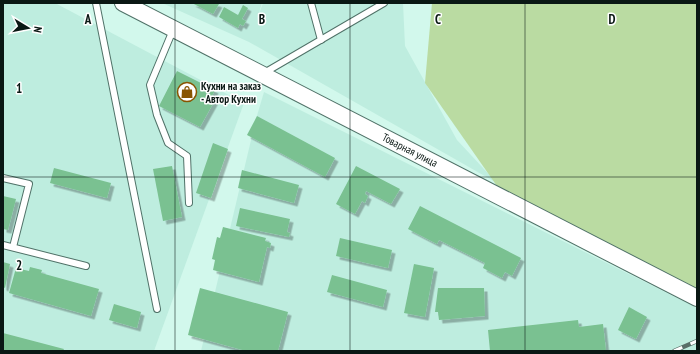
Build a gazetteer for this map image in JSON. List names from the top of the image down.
{
  "streets": {
    "street": ["Товарная улица"]
  },
  "places": {
    "shop": ["Кухни на заказ - Автор Кухни"]
  },
  "north": "right",
  "grid": {
    "columns": [
      "A",
      "B",
      "C",
      "D"
    ],
    "rows": ["1", "2"]
  }
}
